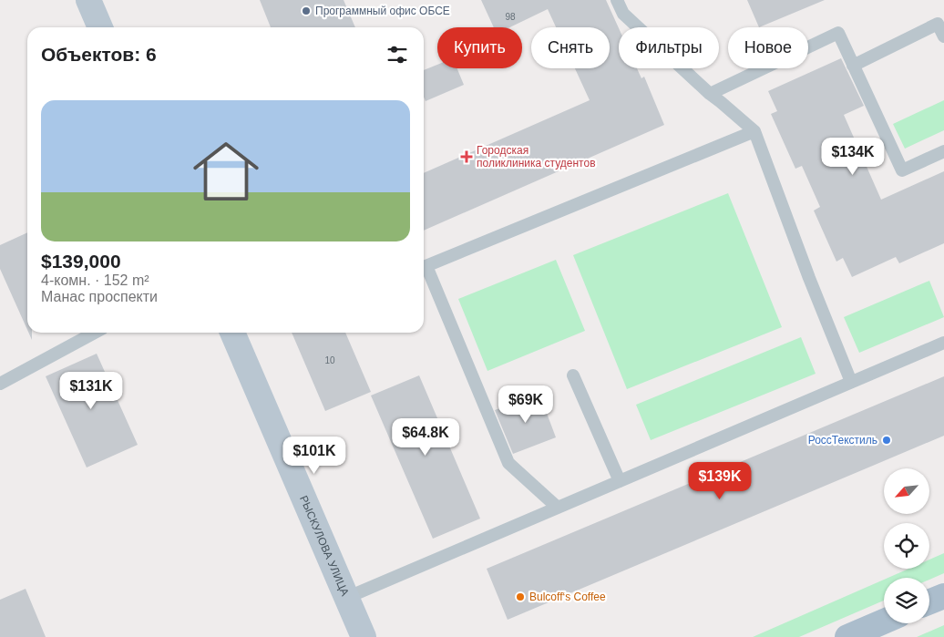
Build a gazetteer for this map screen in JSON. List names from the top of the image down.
{
  "streets": {
    "street": ["РЫСКУЛОВА УЛИЦА"]
  },
  "places": {
    "other": ["Программный офис ОБСЕ", "РоссТекстиль", "Bulcoff‘s Coffee"],
    "health": ["Городская поликлиника студентов"]
  },
  "house_numbers": ["98", "10"],
  "north": "bottom left",
  "page": {
    "chip": [
      "Купить",
      "Снять",
      "Фильтры",
      "Новое"
    ],
    "heading": "Объектов: 6",
    "list": [
      {
        "name": "$139,000",
        "note": "4-комн. · 152 m² · Манас проспекти"
      }
    ],
    "price": [
      "$134K",
      "$131K",
      "$69K",
      "$64.8K",
      "$101K",
      "$139K"
    ]
  }
}
